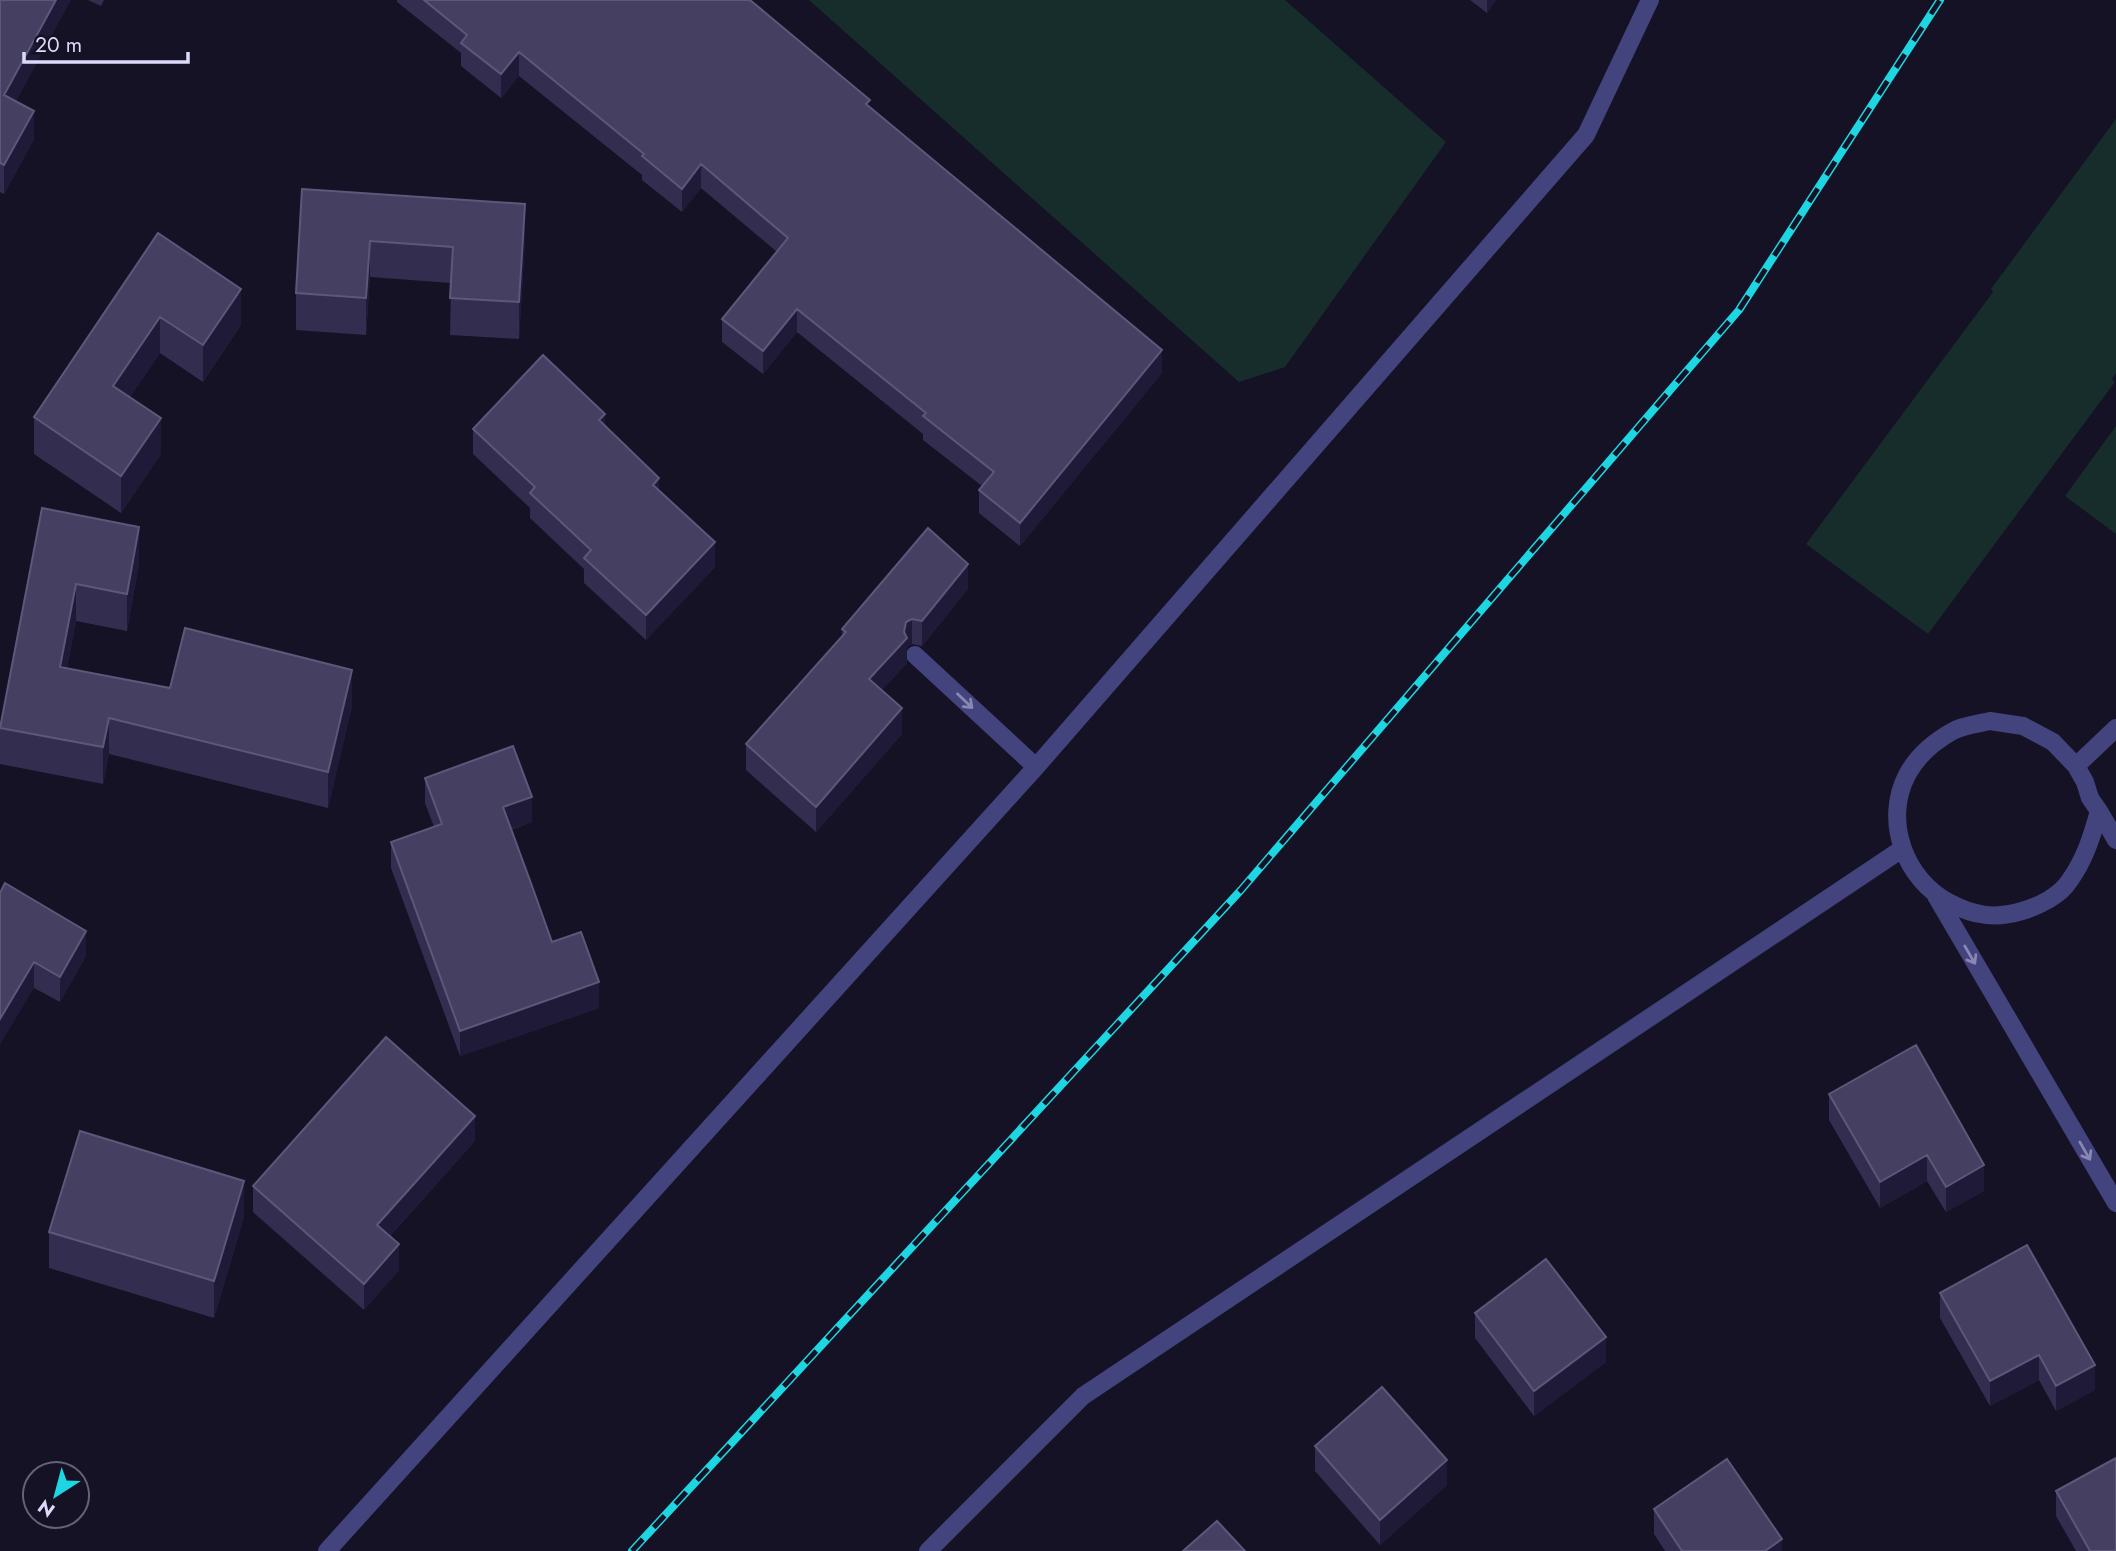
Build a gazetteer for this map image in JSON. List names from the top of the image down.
{
  "scale_bar": "20 m",
  "north": "bottom left"
}
